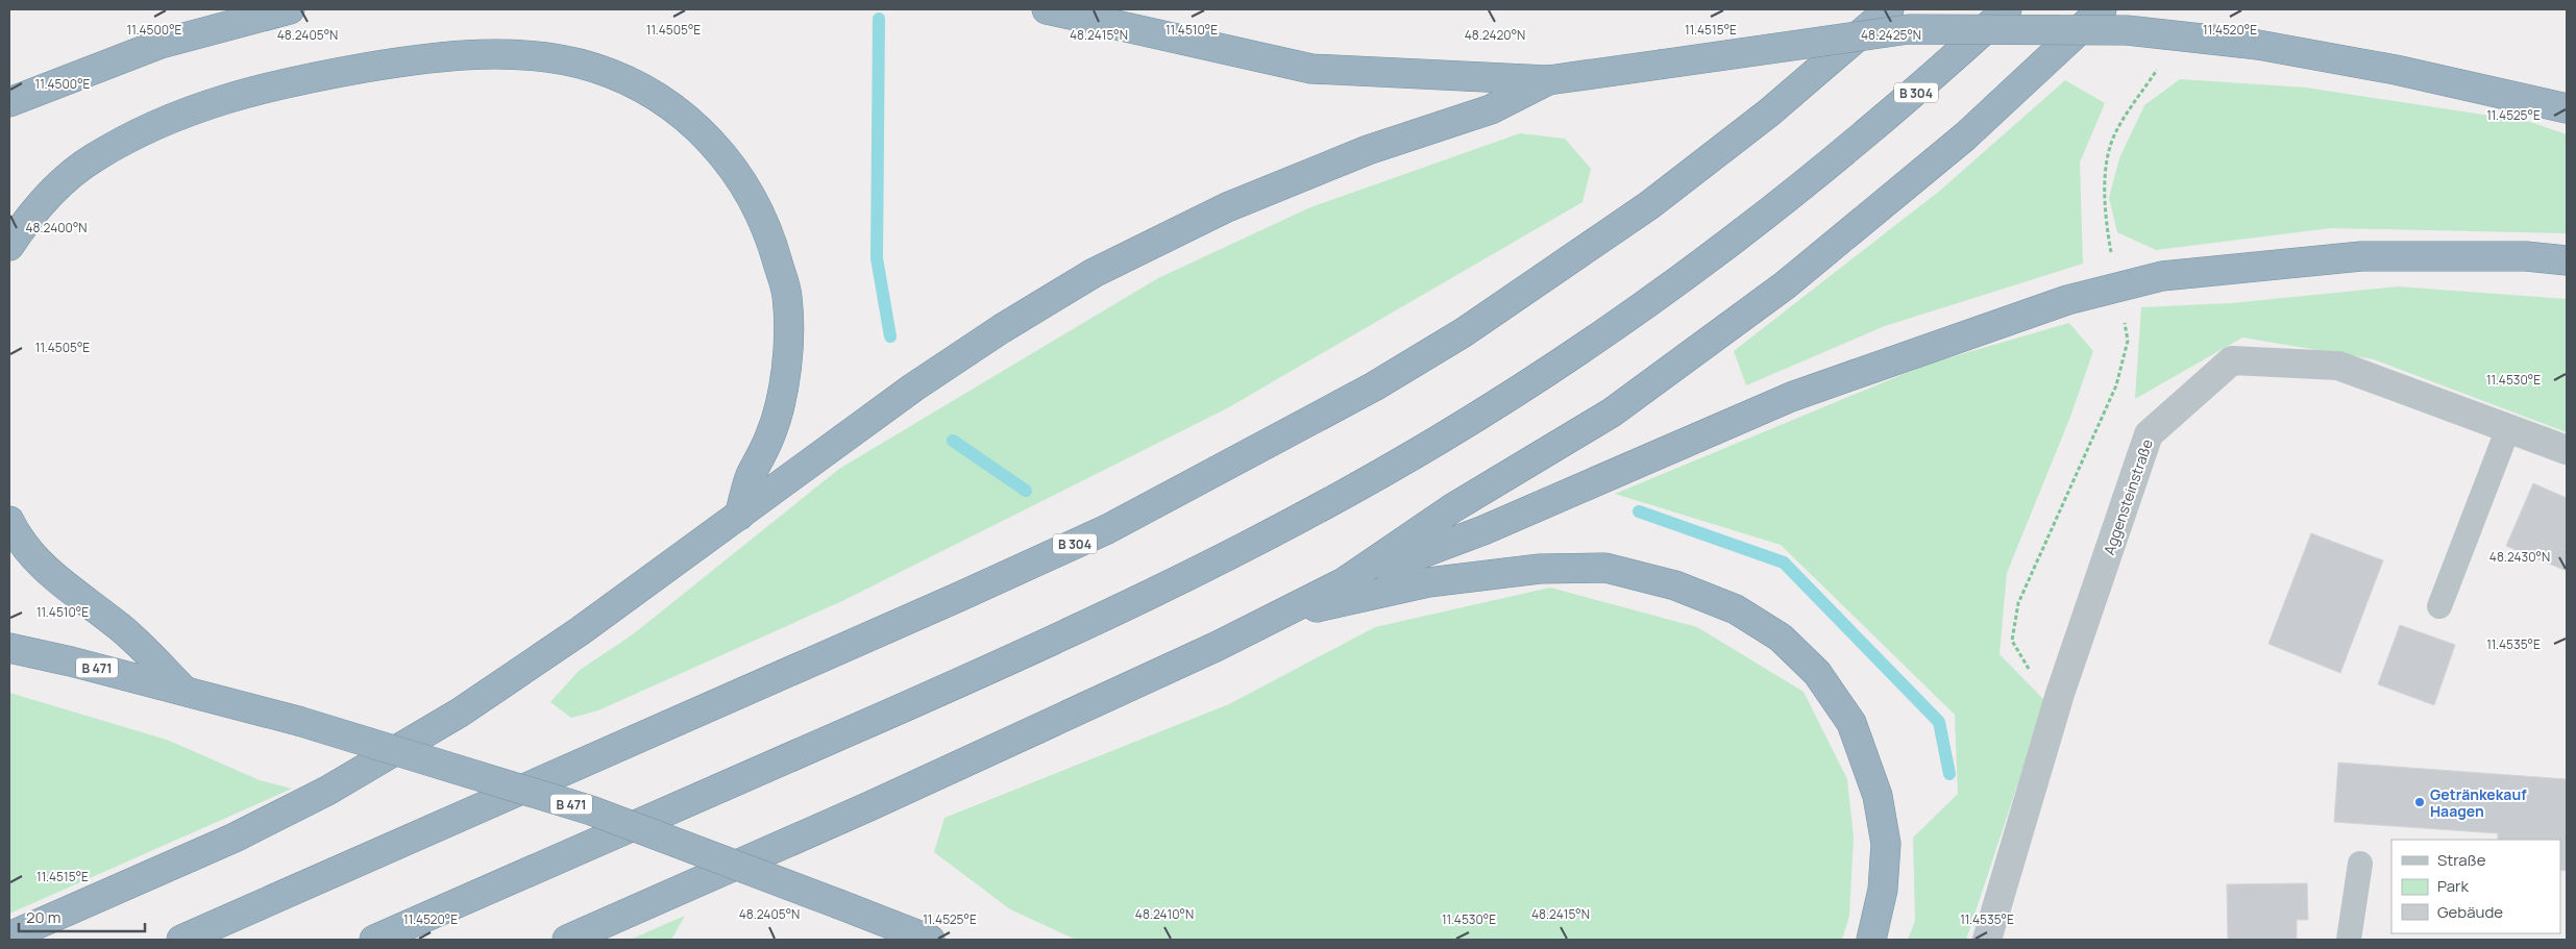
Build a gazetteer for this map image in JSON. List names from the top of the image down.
{
  "streets": {
    "highway": ["B 304", "B 471"],
    "street": ["Aggensteinstraße"]
  },
  "places": ["Getränkekauf Haagen"],
  "legend": ["Straße", "Park", "Gebäude"],
  "scale_bar": "20 m",
  "coordinates": [
    "11.4500°E",
    "11.4505°E",
    "11.4510°E",
    "11.4515°E",
    "11.4520°E",
    "48.2405°N",
    "48.2415°N",
    "48.2420°N",
    "48.2425°N",
    "11.4525°E",
    "48.2400°N",
    "11.4530°E",
    "48.2430°N",
    "11.4535°E",
    "48.2410°N"
  ]
}
